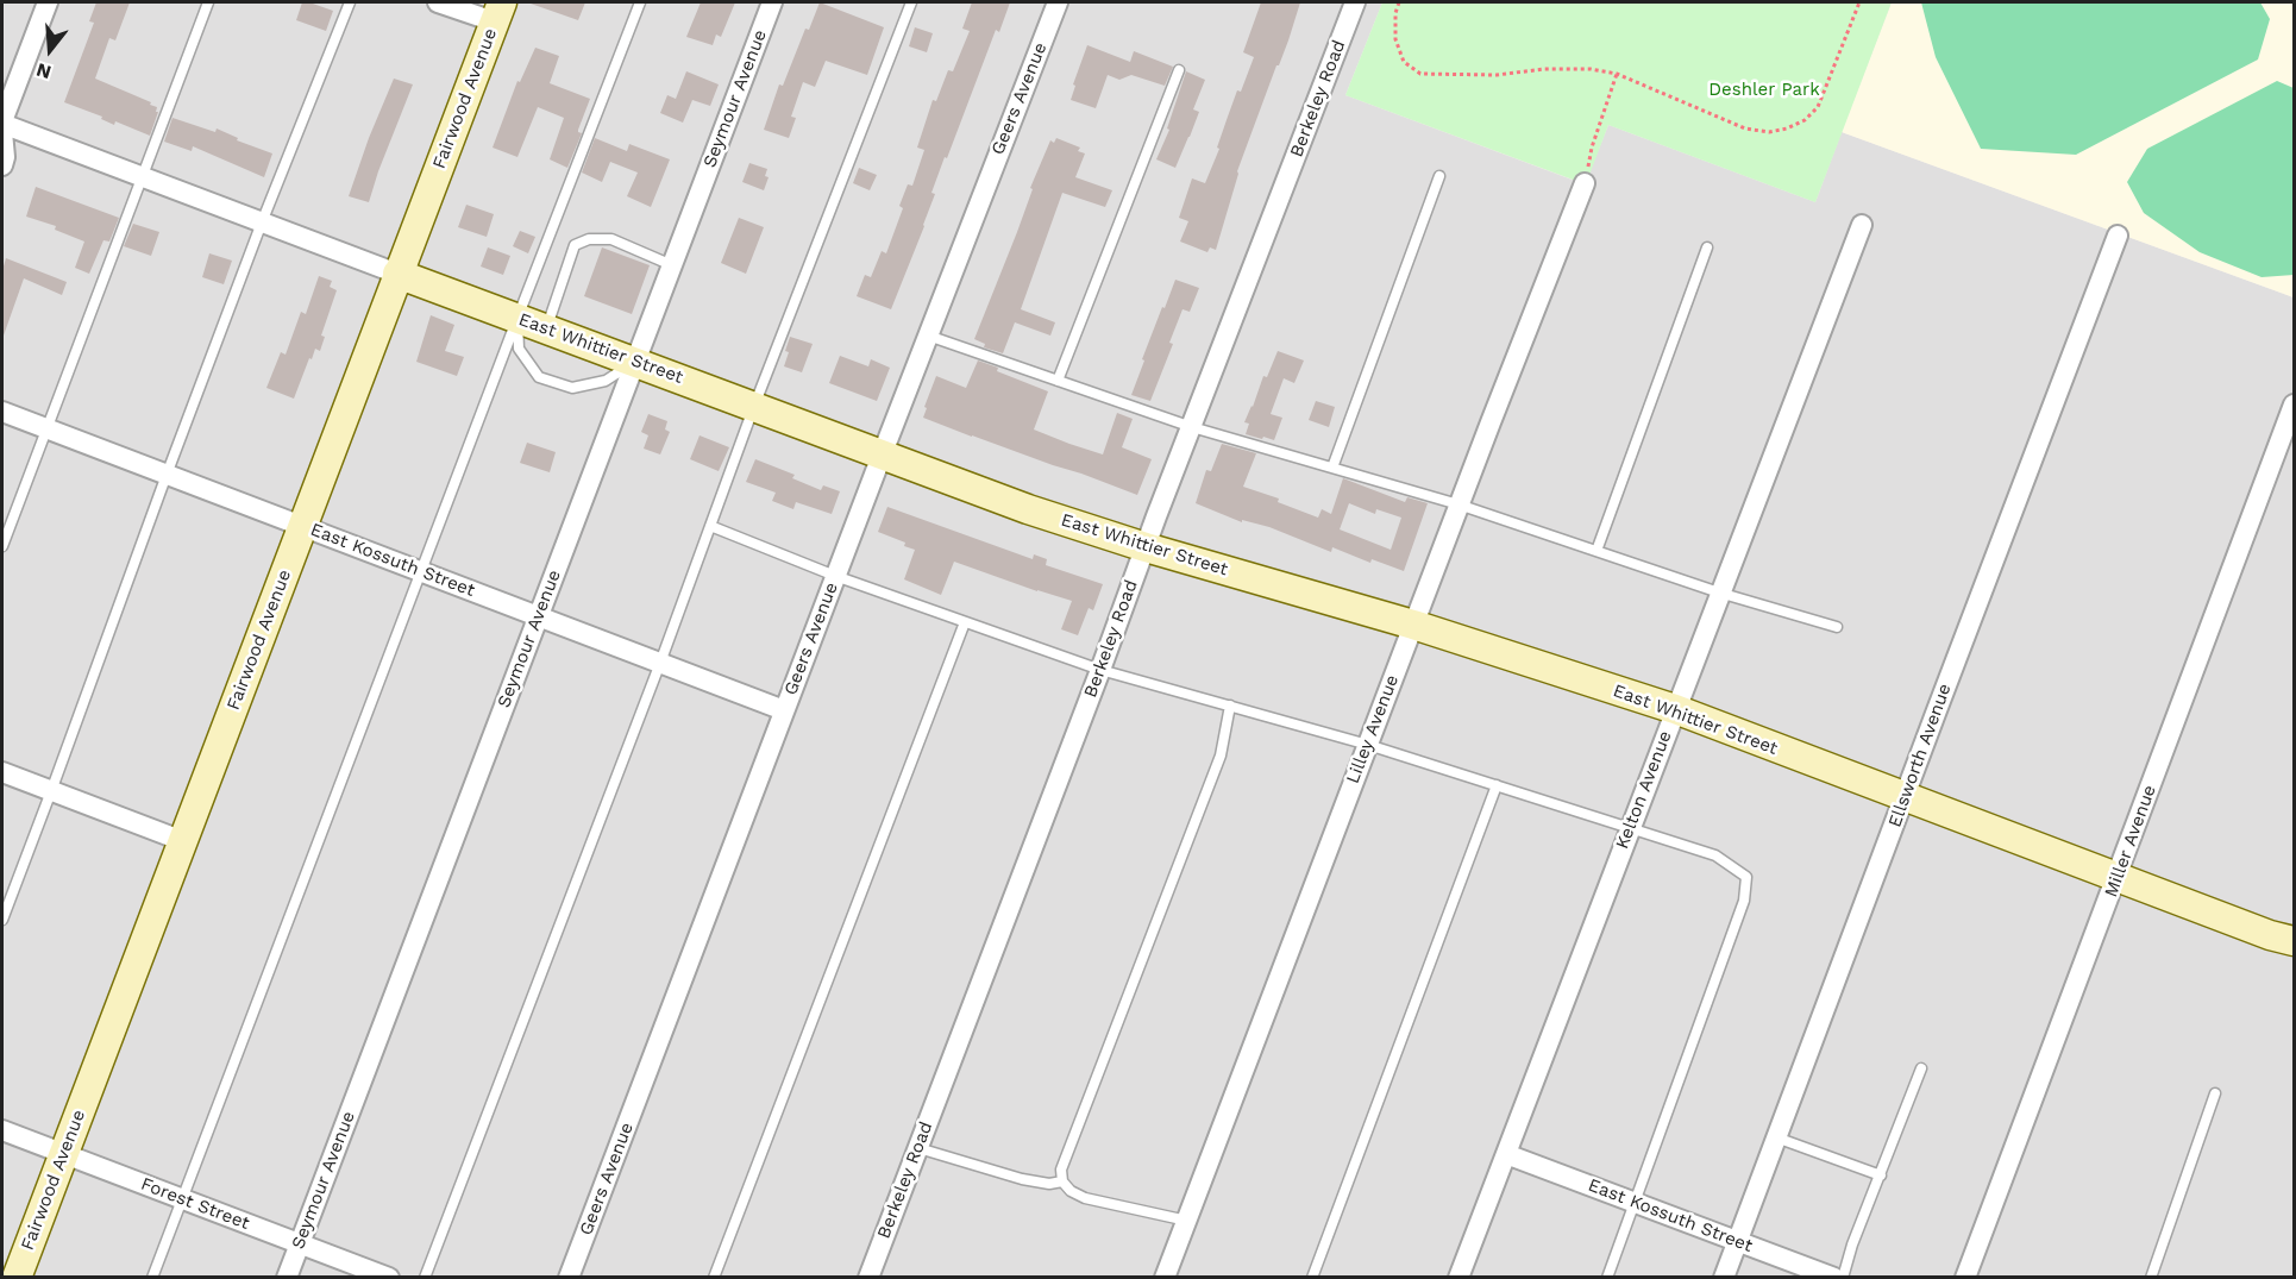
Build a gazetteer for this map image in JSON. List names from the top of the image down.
{
  "streets": {
    "street": [
      "Fairwood Avenue",
      "Seymour Avenue",
      "Geers Avenue",
      "Berkeley Road",
      "East Whittier Street",
      "East Kossuth Street",
      "Lilley Avenue",
      "Ellsworth Avenue",
      "Kelton Avenue",
      "Miller Avenue",
      "Forest Street"
    ]
  },
  "crossings": [
    ["Fairwood Avenue", "East Whittier Street"],
    ["Fairwood Avenue", "East Kossuth Street"],
    ["Fairwood Avenue", "Forest Street"],
    ["Seymour Avenue", "East Whittier Street"],
    ["Seymour Avenue", "East Kossuth Street"],
    ["Seymour Avenue", "Forest Street"],
    ["Geers Avenue", "East Whittier Street"],
    ["Geers Avenue", "East Kossuth Street"],
    ["Berkeley Road", "East Whittier Street"],
    ["East Whittier Street", "Lilley Avenue"],
    ["East Whittier Street", "Ellsworth Avenue"],
    ["East Whittier Street", "Kelton Avenue"],
    ["East Whittier Street", "Miller Avenue"],
    ["East Kossuth Street", "Ellsworth Avenue"],
    ["East Kossuth Street", "Kelton Avenue"]
  ],
  "parks": ["Deshler Park"],
  "north": "bottom"
}
